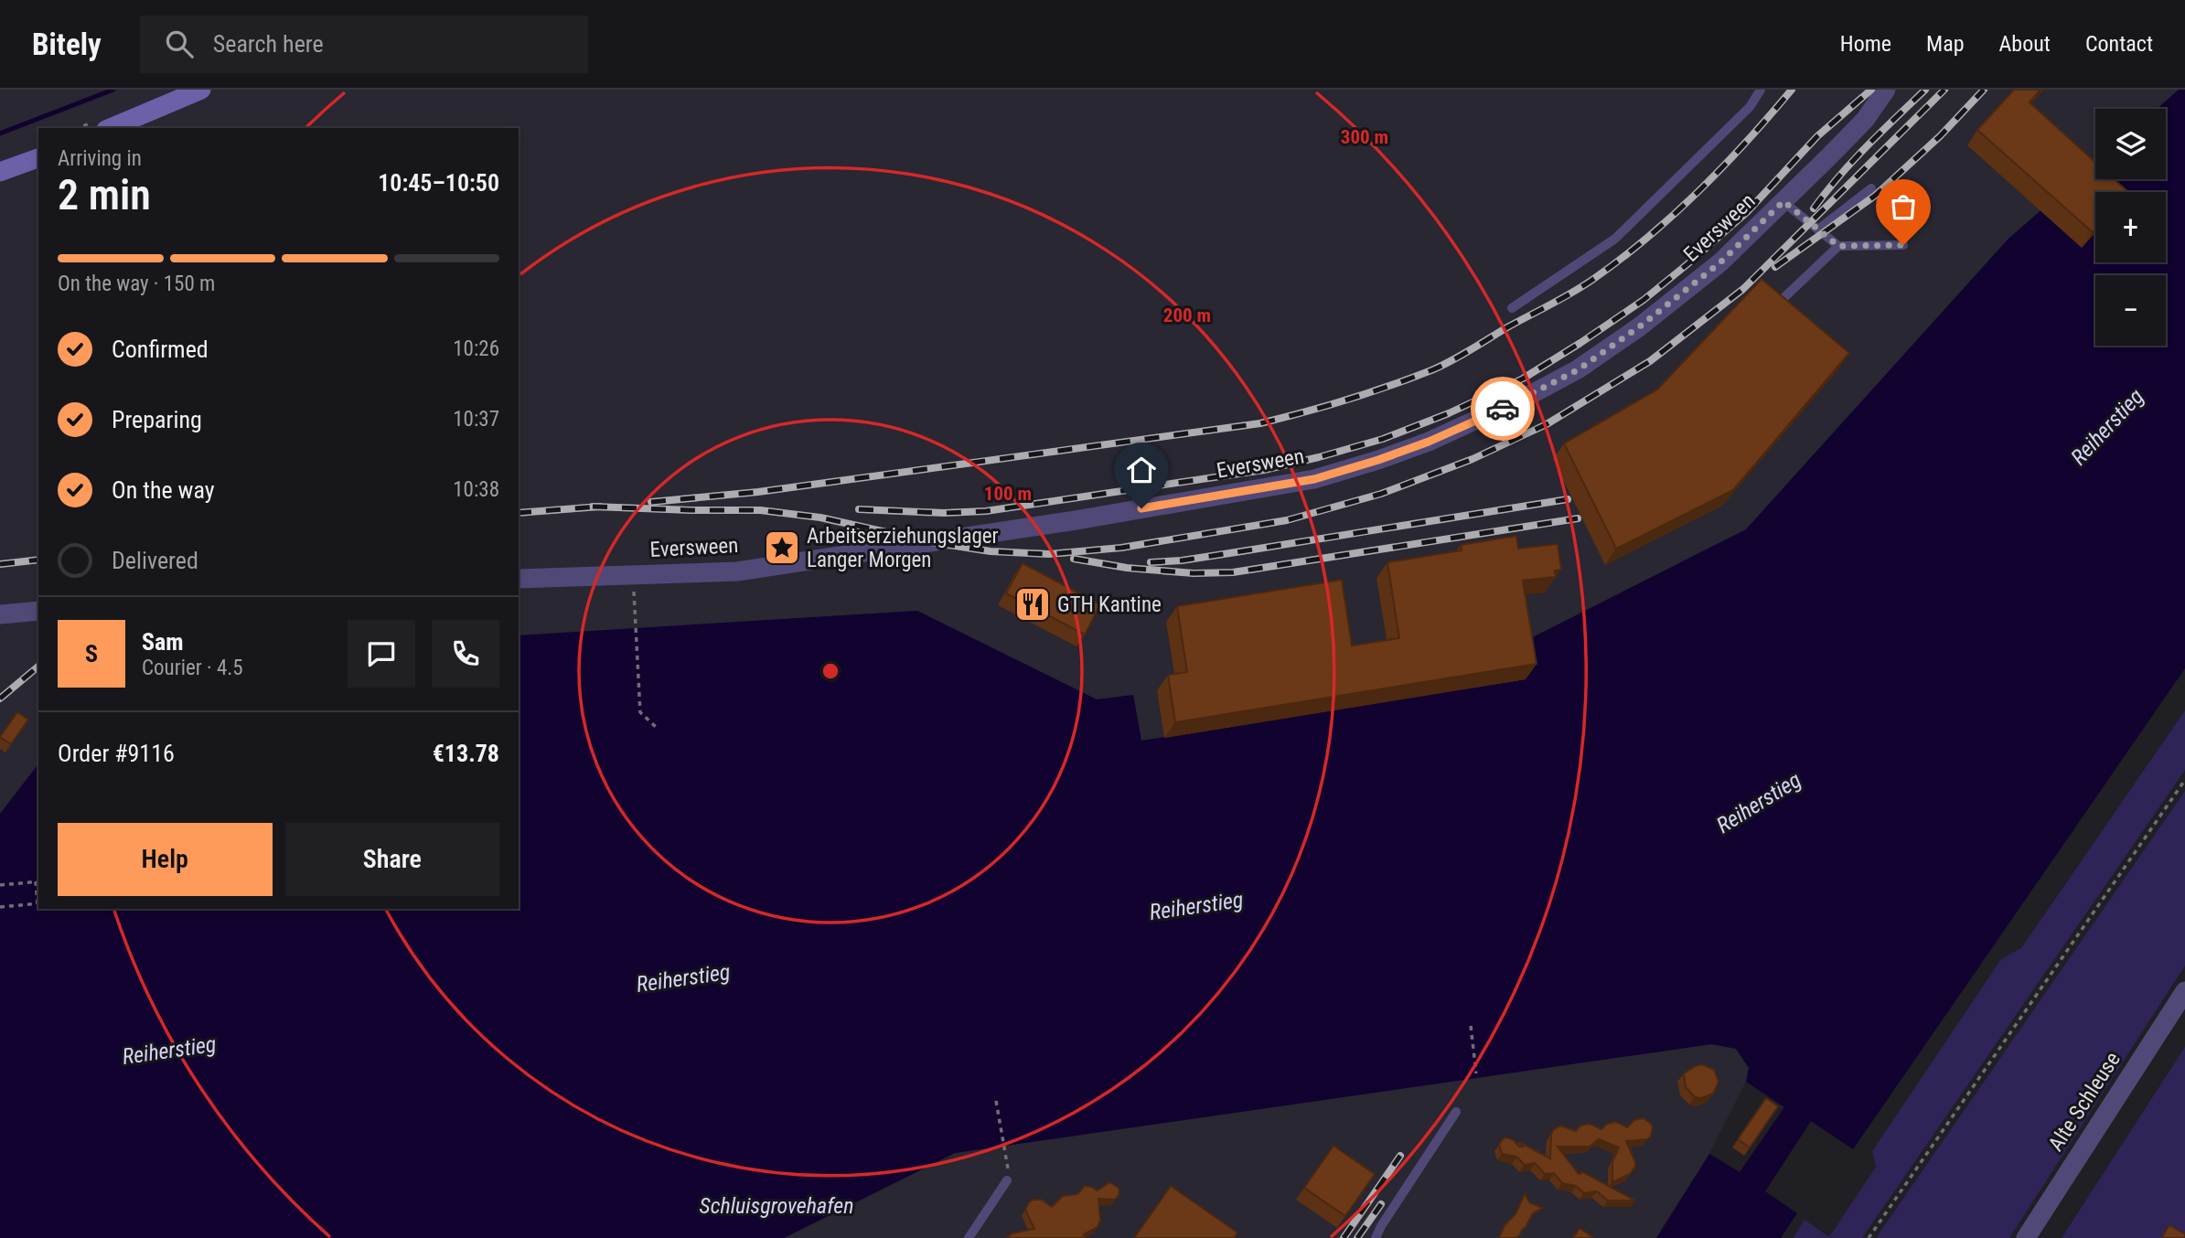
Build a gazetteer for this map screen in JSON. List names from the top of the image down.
{
  "streets": {
    "street": ["Eversween", "Alte Schleuse"]
  },
  "water": ["Reiherstieg", "Schluisgrovehafen"],
  "places": {
    "place": ["Arbeitserziehungslager Langer Morgen"],
    "restaurant": ["GTH Kantine"]
  },
  "page": {
    "header": "Bitely",
    "search": "Search here",
    "nav": [
      "Home",
      "Map",
      "About",
      "Contact"
    ],
    "map_buttons": ["+", "−"],
    "heading": ["2 min", "Arriving in", "10:45–10:50"],
    "panel": [
      "Sam",
      "Courier · 4.5",
      "Order #9116",
      "€13.78"
    ],
    "bar": "On the way · 150 m",
    "list": [
      ["Confirmed", "10:26"],
      ["Preparing", "10:37"],
      ["On the way", "10:38"],
      "Delivered"
    ],
    "round": "S",
    "buttons": ["Help", "Share"]
  },
  "rings": ["300 m", "200 m", "100 m"]
}
